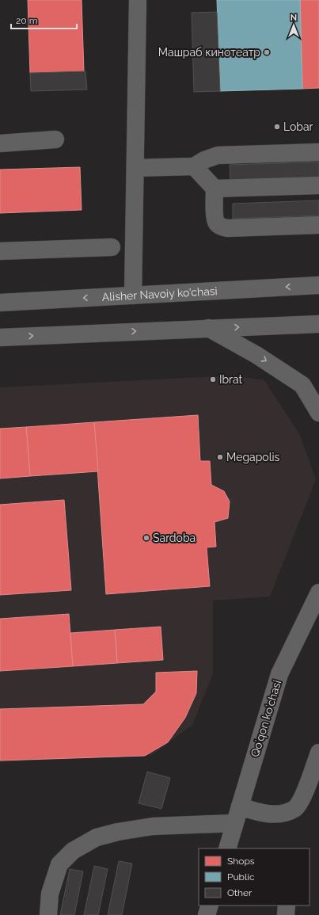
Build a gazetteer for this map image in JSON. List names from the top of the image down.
{
  "streets": {
    "main road": ["Alisher Navoiy ko'chasi", "Qoʻqon koʻchasi"]
  },
  "places": [
    "Машраб кинотеатр",
    "Lobar",
    "Ibrat",
    "Megapolis",
    "Sardoba"
  ],
  "legend": ["Shops", "Public", "Other"],
  "scale_bar": "20 m",
  "north": "top"
}
